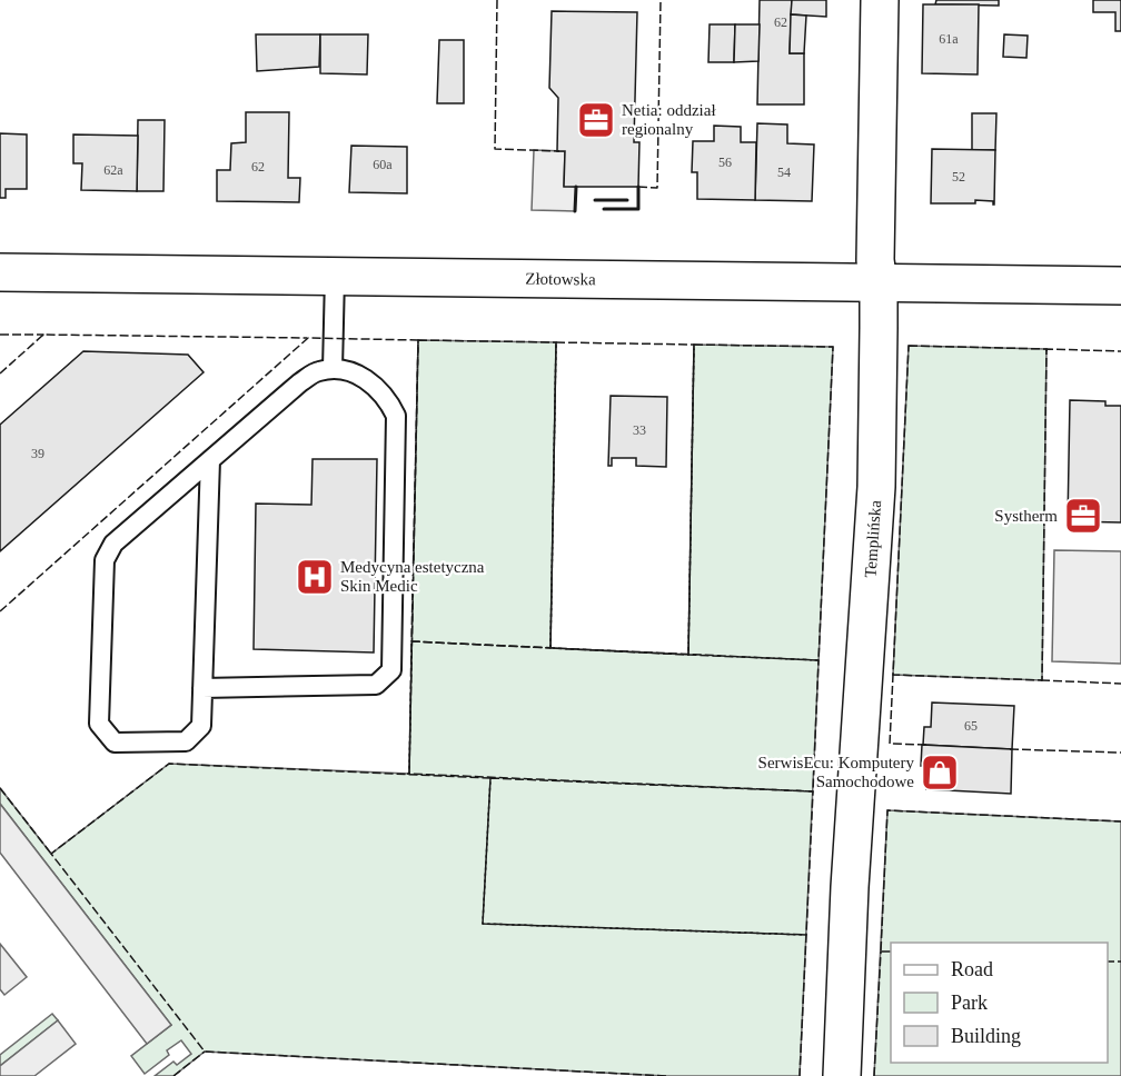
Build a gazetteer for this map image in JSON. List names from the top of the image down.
{
  "streets": {
    "street": ["Złotowska", "Templińska"]
  },
  "crossings": [
    ["Złotowska", "Templińska"]
  ],
  "places": {
    "office": ["Netia: oddział regionalny", "Systherm"],
    "hospital": ["Medycyna estetyczna Skin Medic"],
    "shop": ["SerwisEcu: Komputery Samochodowe"]
  },
  "house_numbers": [
    "62",
    "61a",
    "56",
    "60a",
    "62",
    "62a",
    "54",
    "52",
    "33",
    "39",
    "65"
  ],
  "legend": ["Road", "Park", "Building"]
}
